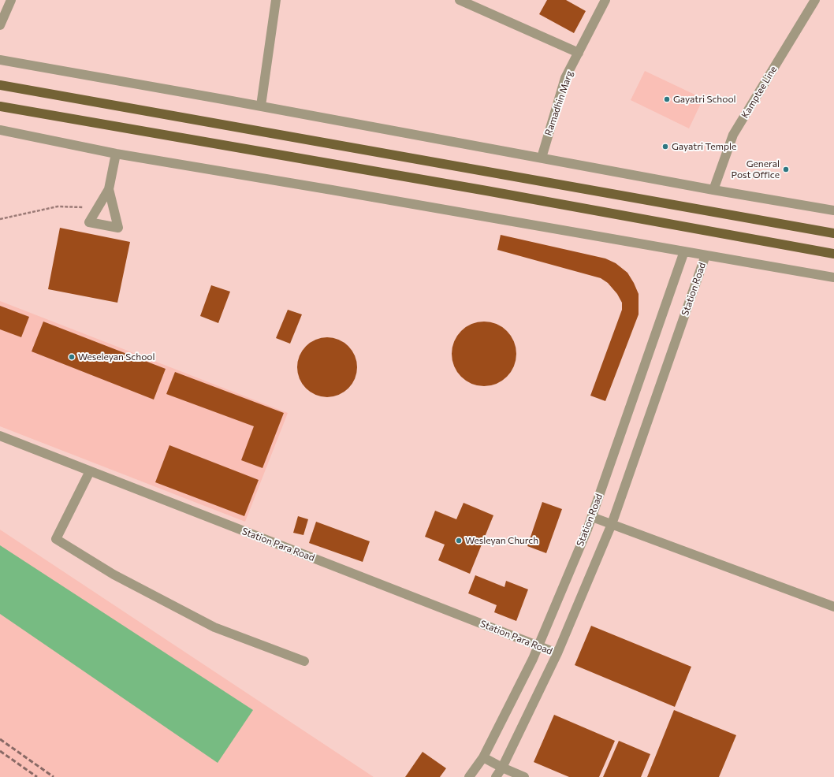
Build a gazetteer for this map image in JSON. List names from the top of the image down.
{
  "streets": {
    "street": [
      "Kamptee Line",
      "Ramadhin Marg",
      "Station Road",
      "Station Para Road"
    ]
  },
  "crossings": [
    ["Station Road", "Station Para Road"]
  ],
  "places": [
    "Gayatri School",
    "Gayatri Temple",
    "General Post Office",
    "Weseleyan School",
    "Wesleyan Church"
  ]
}
